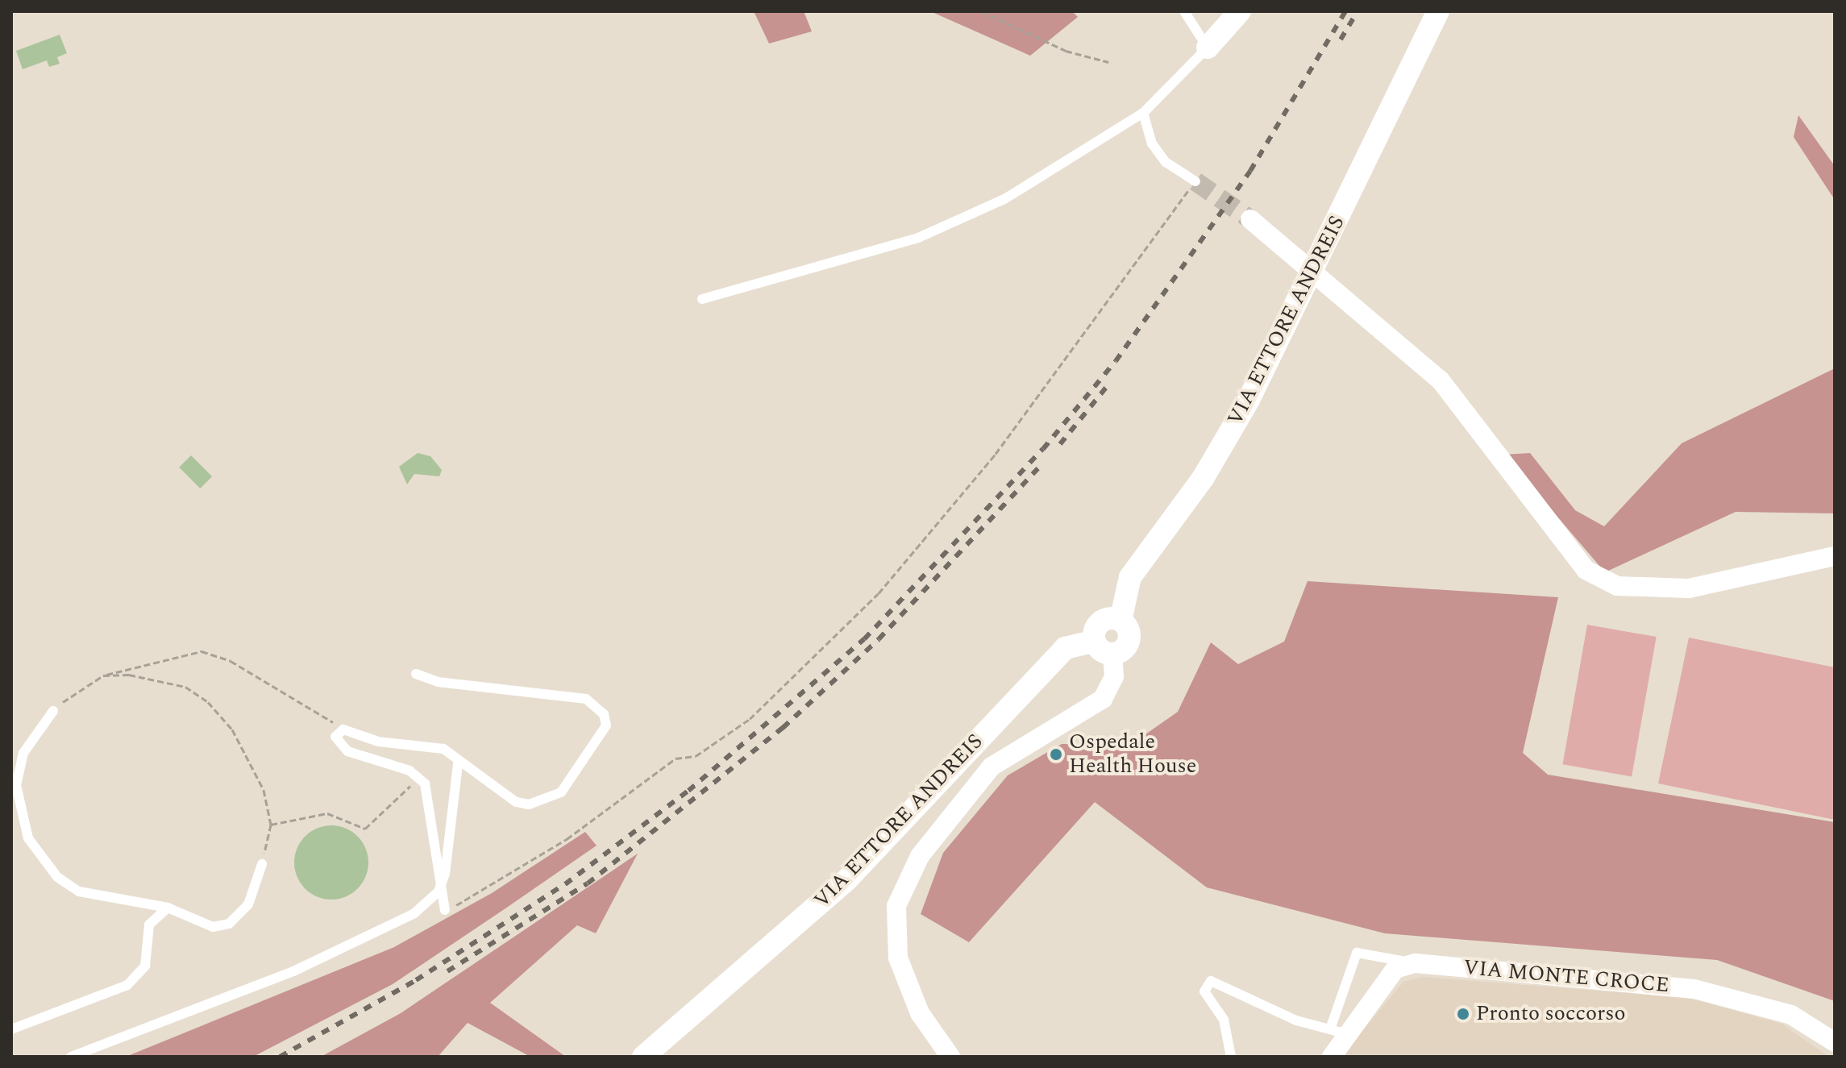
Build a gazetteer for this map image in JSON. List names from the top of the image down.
{
  "streets": {
    "street": ["VIA ETTORE ANDREIS", "VIA MONTE CROCE"]
  },
  "places": ["Ospedale Health House", "Pronto soccorso"]
}
